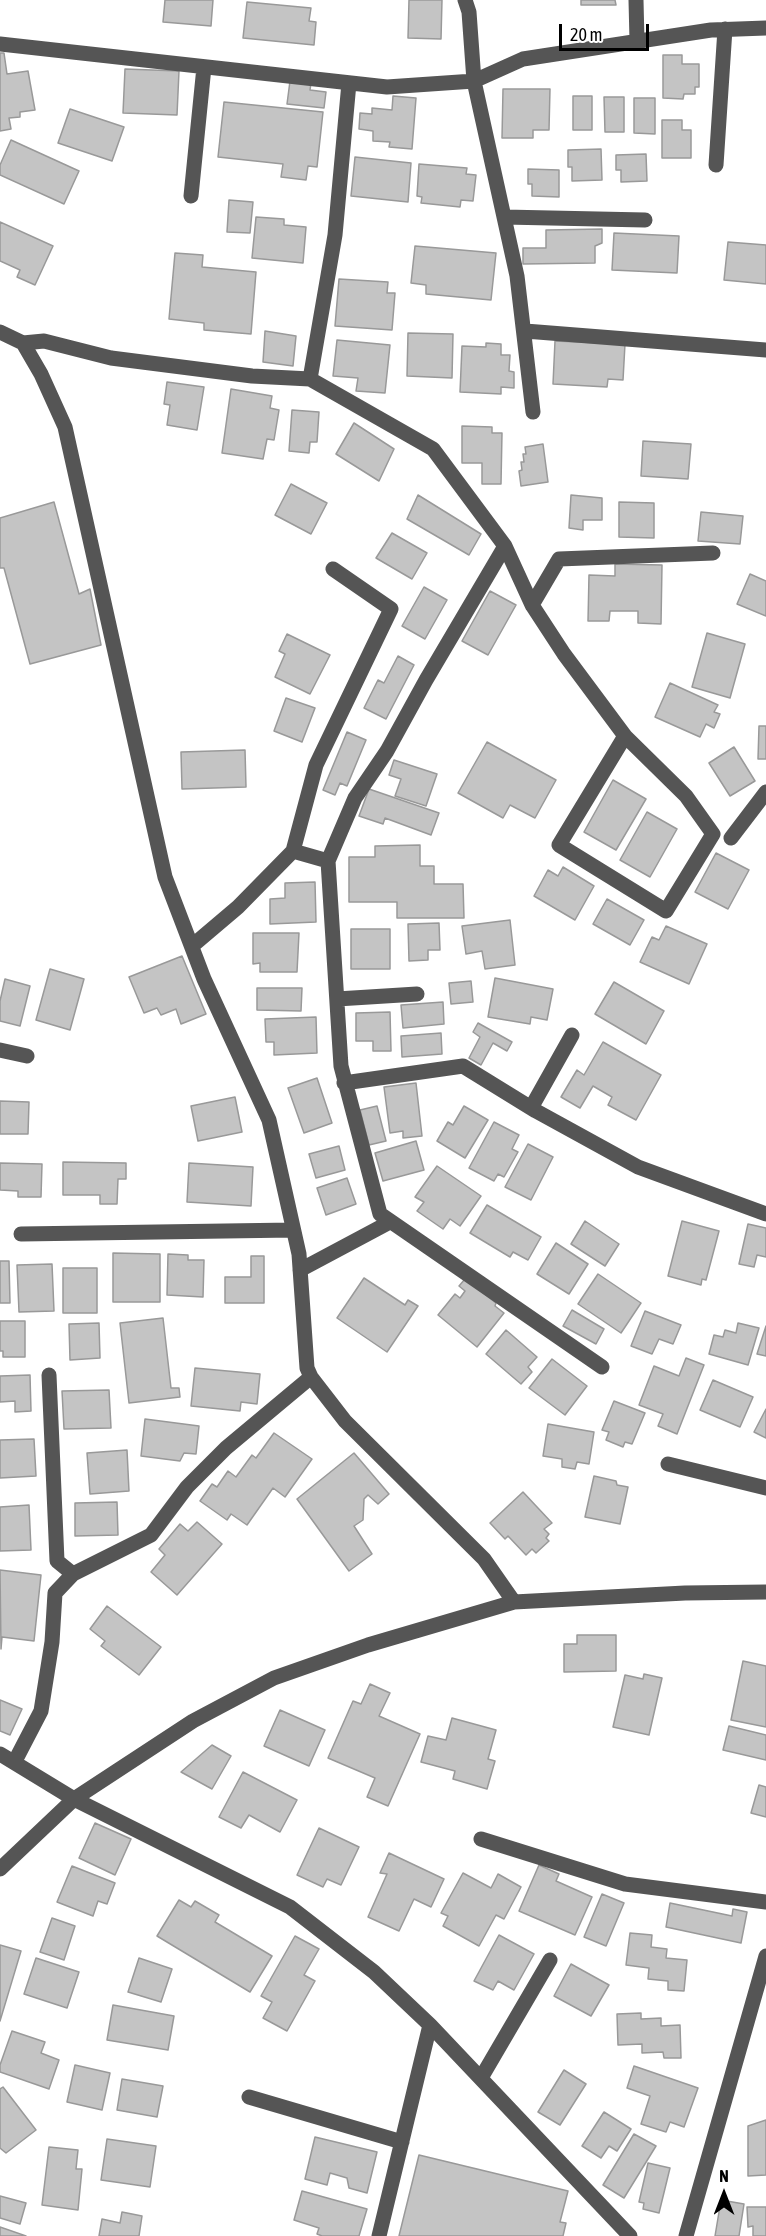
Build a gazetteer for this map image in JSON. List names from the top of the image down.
{
  "scale_bar": "20 m",
  "north": "top"
}
